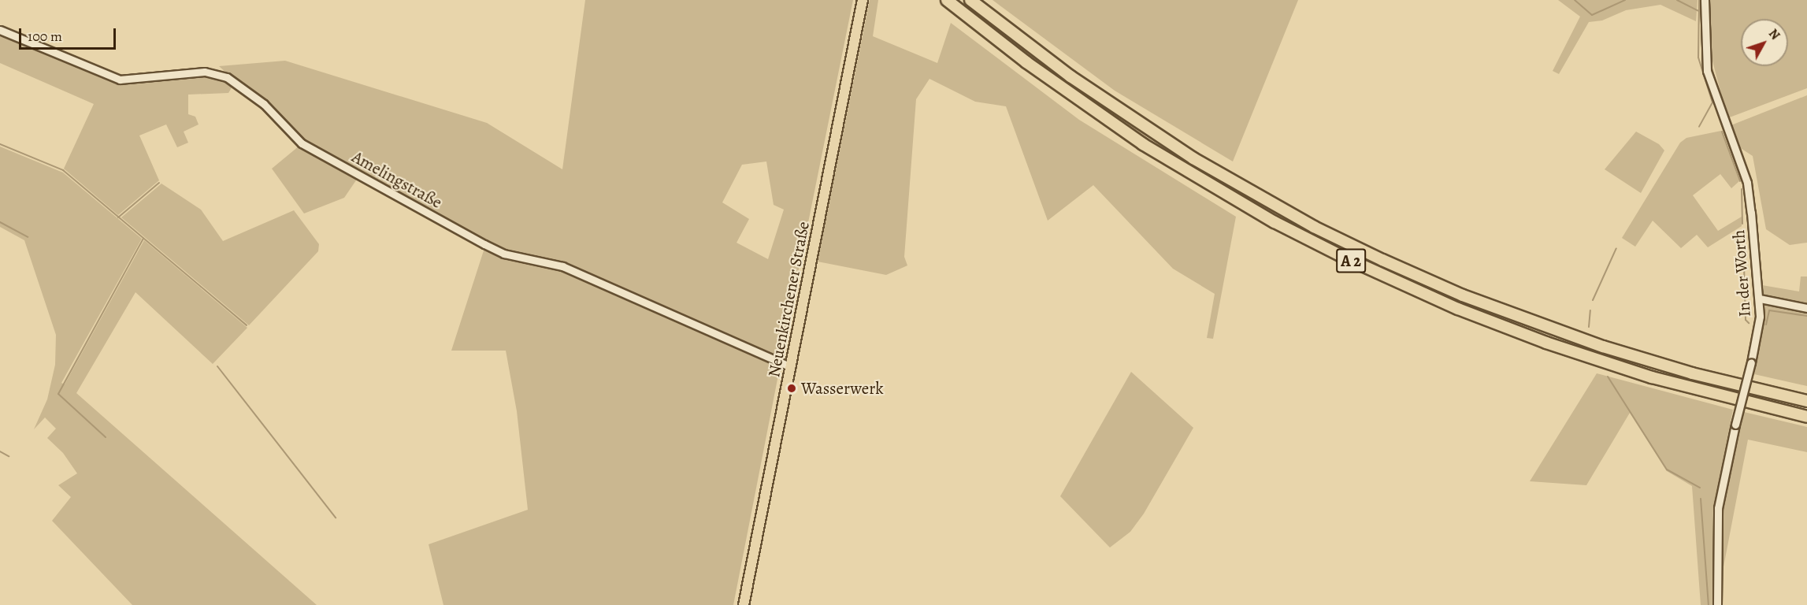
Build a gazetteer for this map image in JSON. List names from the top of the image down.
{
  "streets": {
    "highway": ["A 2"],
    "main road": ["Neuenkirchener Straße"],
    "street": ["Amelingstraße", "In der Worth"]
  },
  "crossings": [
    ["Amelingstraße", "Neuenkirchener Straße"]
  ],
  "places": ["Wasserwerk"],
  "scale_bar": "100 m",
  "north": "top right"
}
